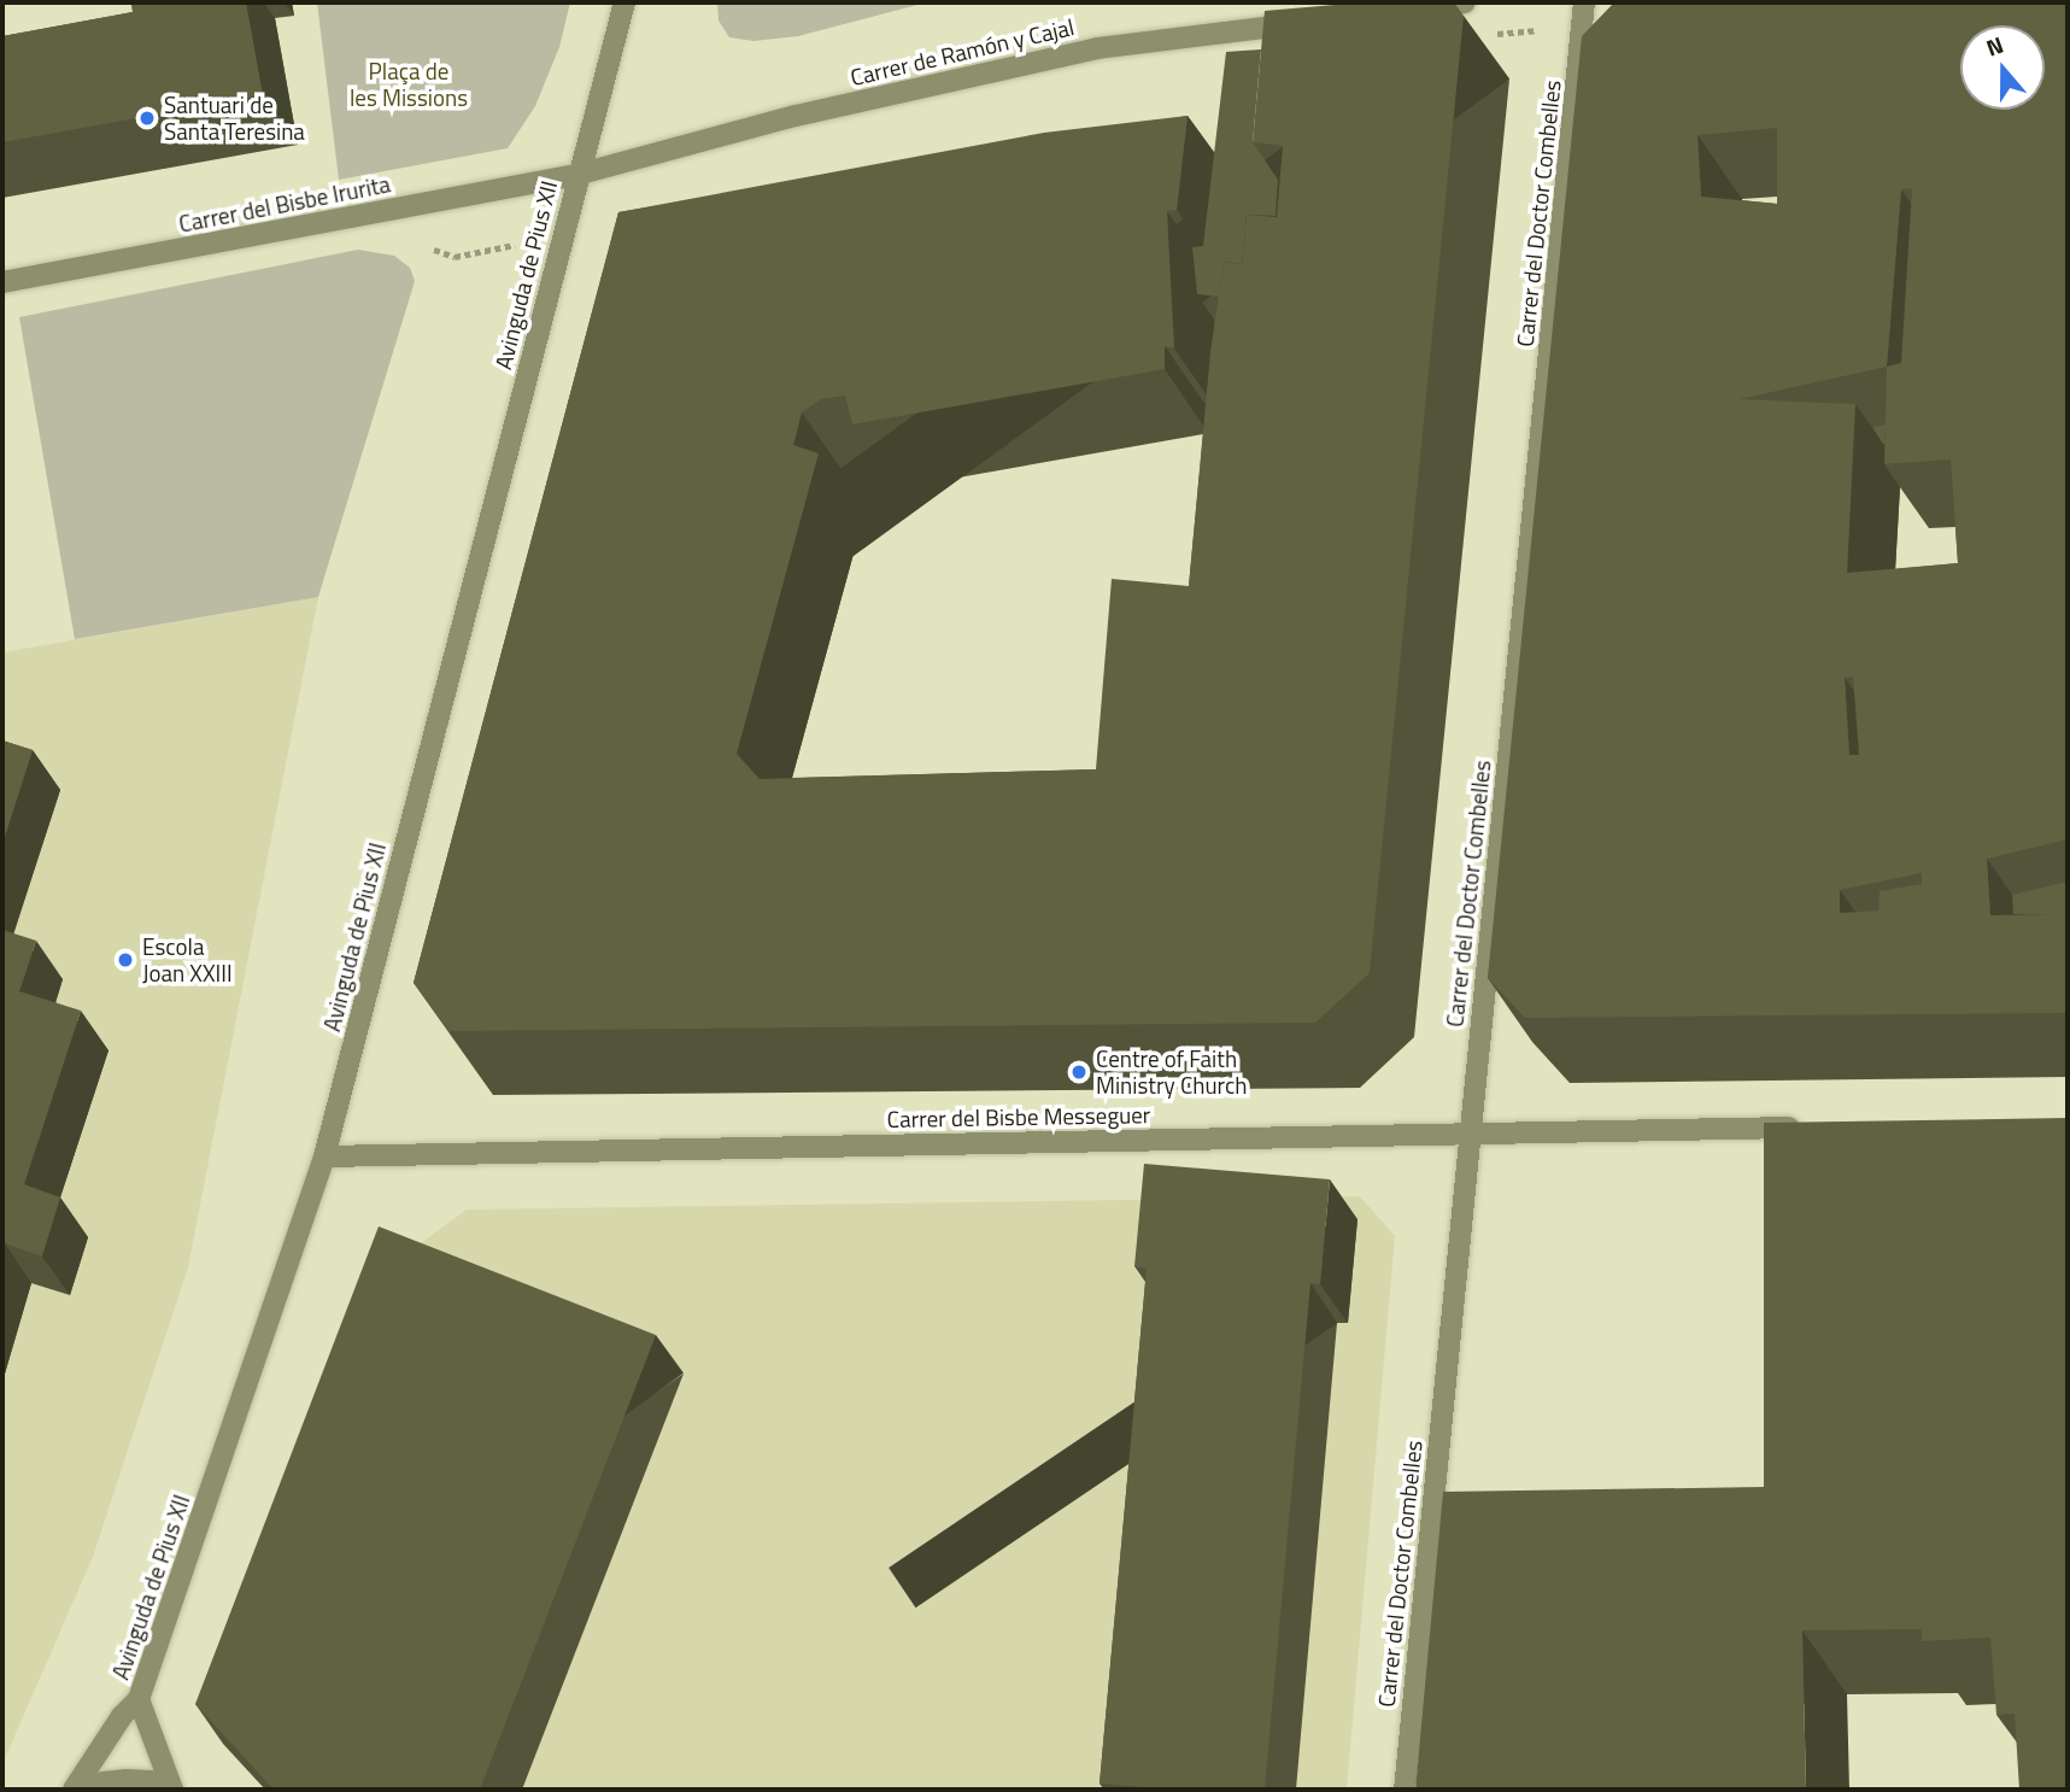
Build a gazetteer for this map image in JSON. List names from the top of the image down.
{
  "streets": {
    "street": [
      "Carrer de Ramón y Cajal",
      "Carrer del Bisbe Irurita",
      "Carrer del Doctor Combelles",
      "Avinguda de Pius XII",
      "Carrer del Bisbe Messeguer"
    ]
  },
  "crossings": [
    ["Carrer de Ramón y Cajal", "Carrer del Bisbe Irurita"],
    ["Carrer de Ramón y Cajal", "Avinguda de Pius XII"],
    ["Carrer del Bisbe Irurita", "Avinguda de Pius XII"],
    ["Carrer del Doctor Combelles", "Carrer del Bisbe Messeguer"],
    ["Avinguda de Pius XII", "Carrer del Bisbe Messeguer"]
  ],
  "parks": ["Plaça de les Missions"],
  "places": ["Santuari de Santa Teresina", "Escola Joan XXIII", "Centre of Faith Ministry Church"],
  "north": "top"
}
